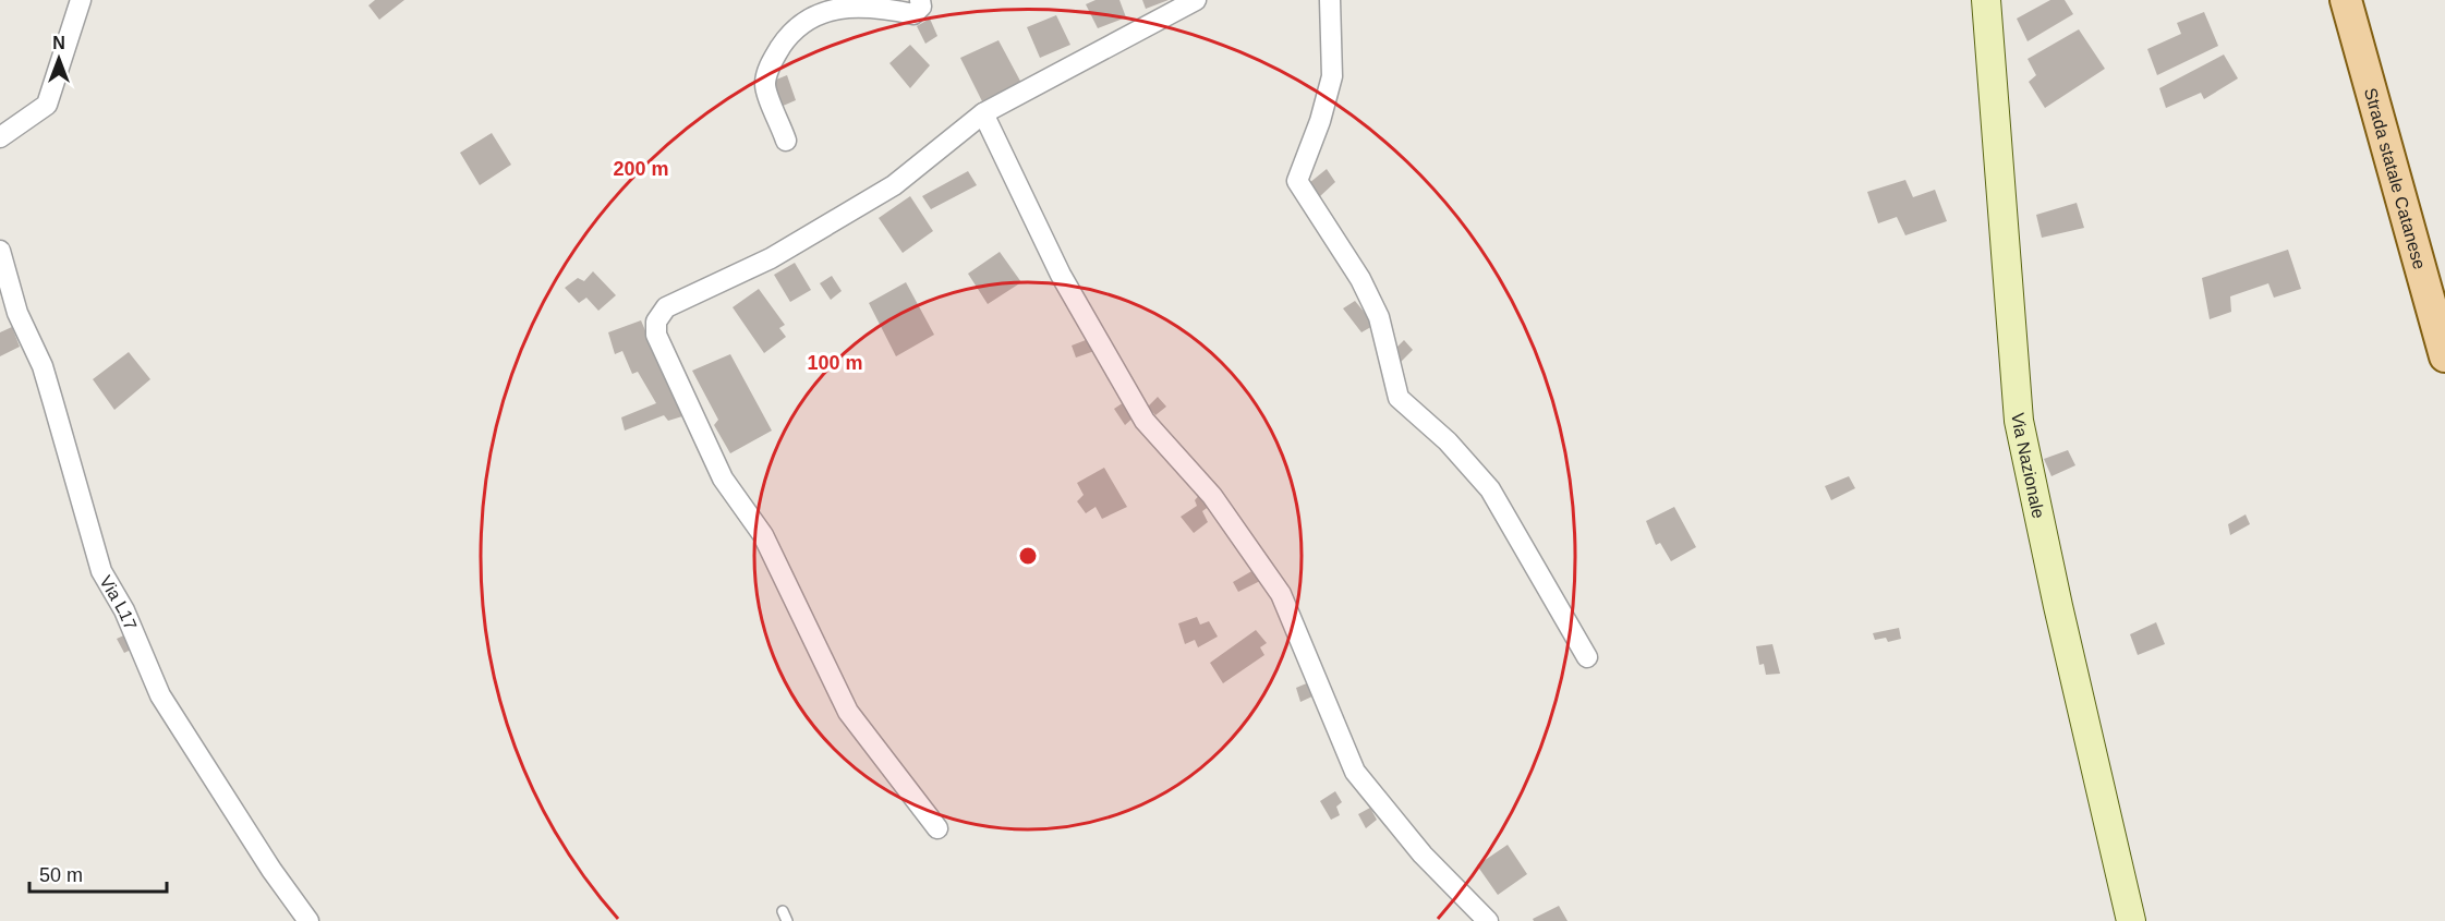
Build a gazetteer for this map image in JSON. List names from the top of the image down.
{
  "streets": {
    "main road": ["Strada statale Catanese", "Via Nazionale"],
    "street": ["Via L17"]
  },
  "scale_bar": "50 m",
  "north": "top",
  "rings": ["200 m", "100 m"]
}
